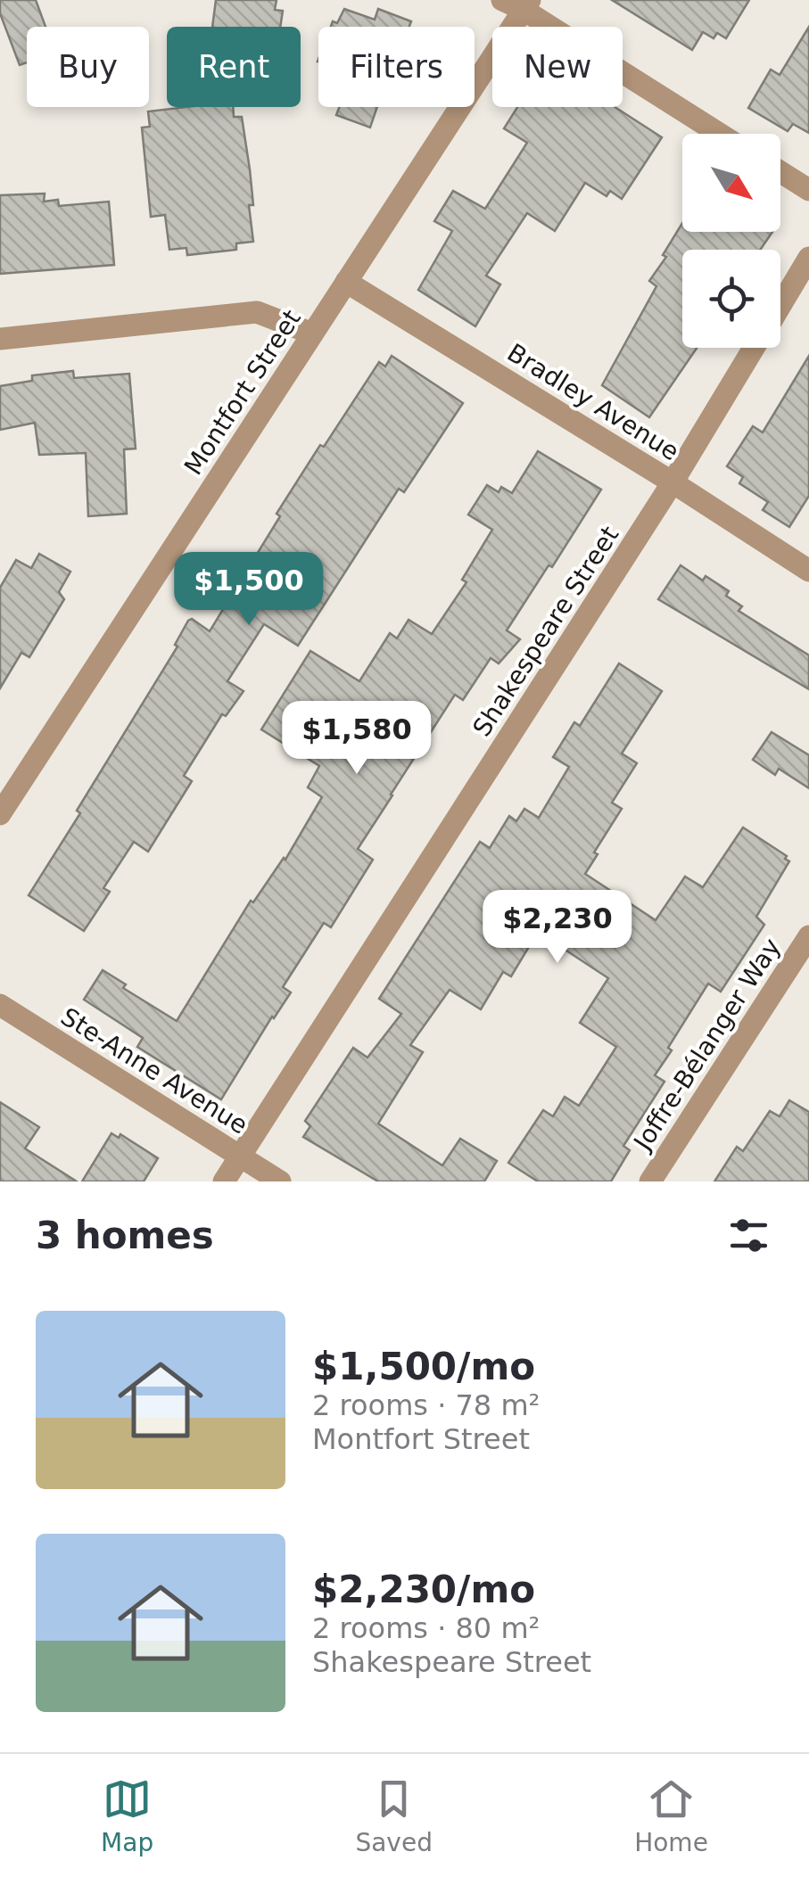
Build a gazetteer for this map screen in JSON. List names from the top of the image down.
{
  "streets": {
    "street": [
      "Montfort Street",
      "Bradley Avenue",
      "Shakespeare Street",
      "Joffre-Bélanger Way",
      "Ste-Anne Avenue"
    ]
  },
  "crossings": [
    ["Montfort Street", "Bradley Avenue"],
    ["Bradley Avenue", "Shakespeare Street"],
    ["Shakespeare Street", "Ste-Anne Avenue"]
  ],
  "north": "bottom right",
  "page": {
    "chip": [
      "Buy",
      "Rent",
      "Filters",
      "New"
    ],
    "price": ["$1,500", "$1,580", "$2,230"],
    "heading": "3 homes",
    "list": [
      {
        "name": "$1,500/mo",
        "note": "2 rooms · 78 m² · Montfort Street"
      },
      {
        "name": "$2,230/mo",
        "note": "2 rooms · 80 m² · Shakespeare Street"
      }
    ],
    "tabs": ["Map", "Saved", "Home"]
  }
}
